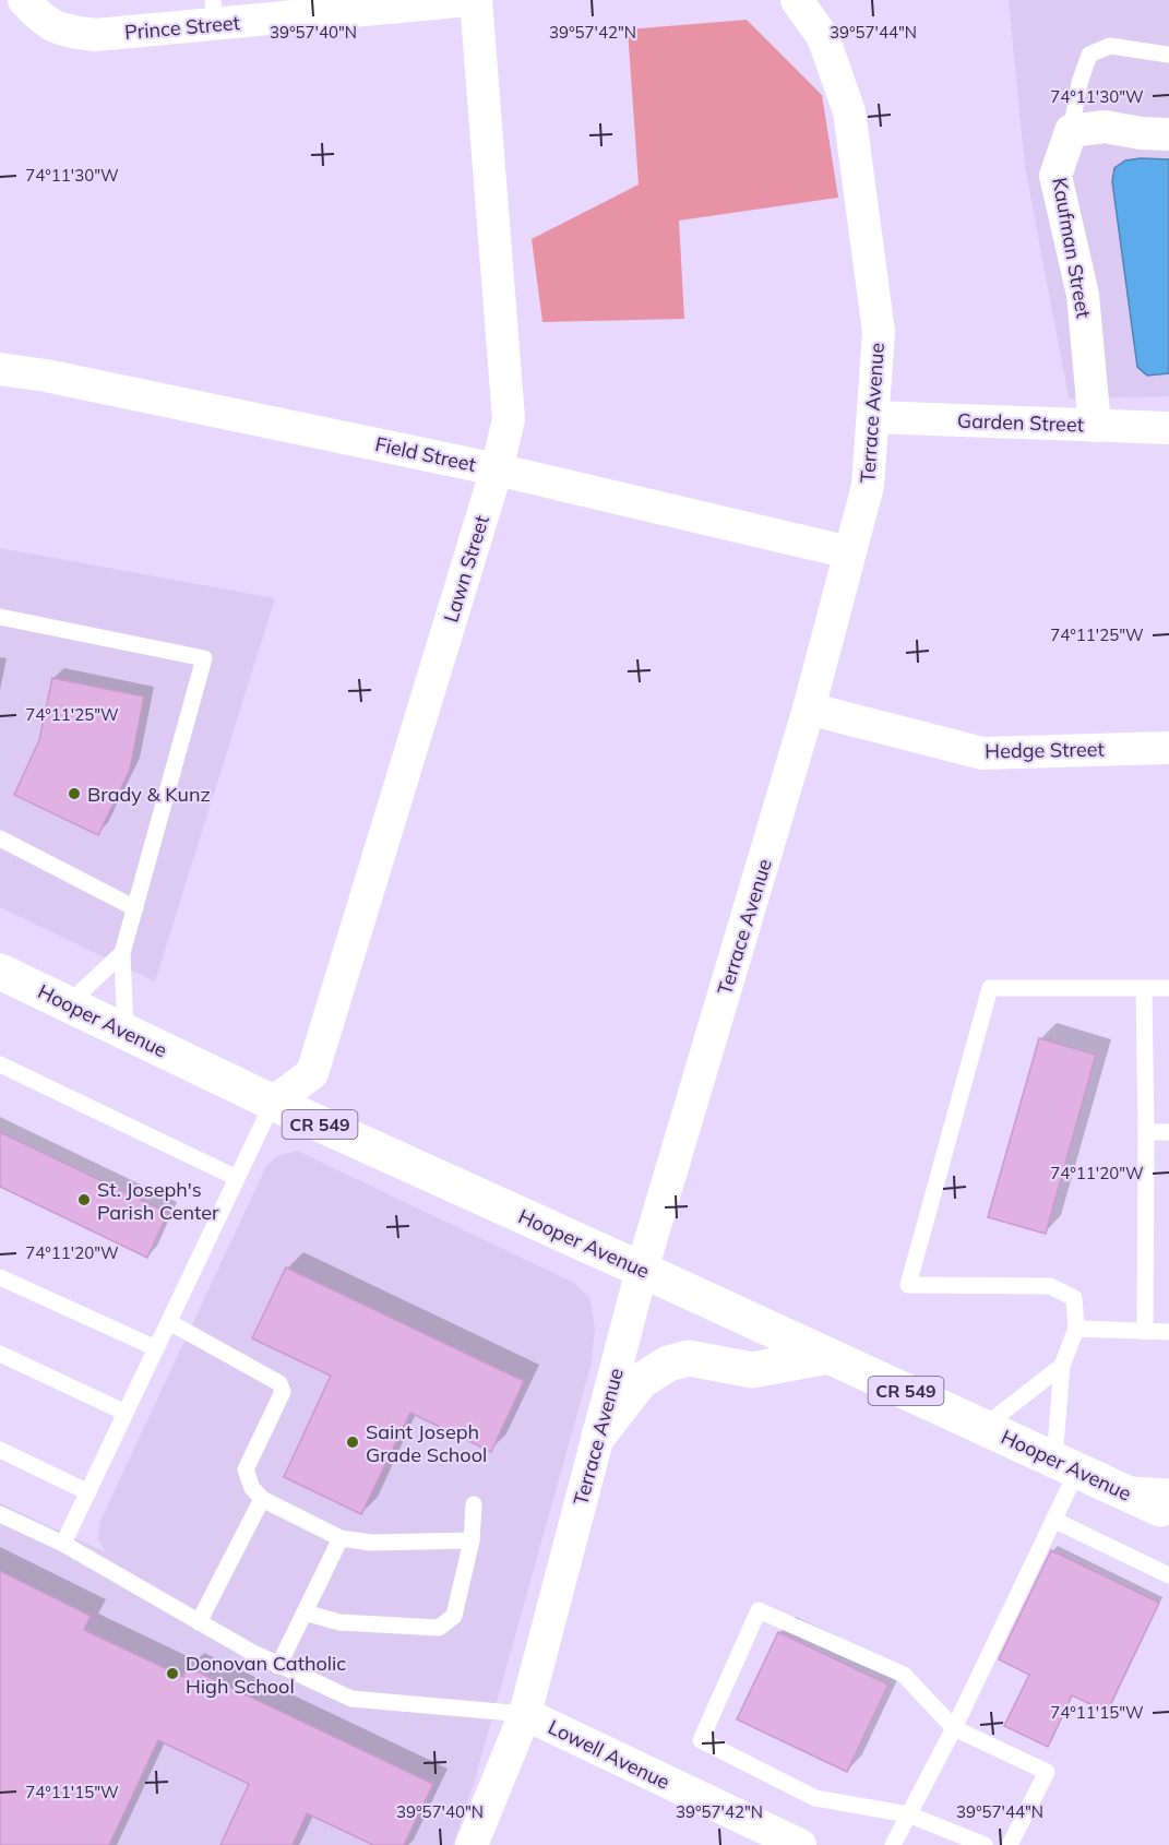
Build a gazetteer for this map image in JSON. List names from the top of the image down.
{
  "streets": {
    "main road": ["Hooper Avenue", "CR 549"],
    "street": [
      "Prince Street",
      "Kaufman Street",
      "Terrace Avenue",
      "Garden Street",
      "Field Street",
      "Lawn Street",
      "Hedge Street",
      "Lowell Avenue"
    ]
  },
  "crossings": [
    ["Kaufman Street", "Garden Street"],
    ["Terrace Avenue", "Garden Street"],
    ["Terrace Avenue", "Field Street"],
    ["Terrace Avenue", "Hedge Street"],
    ["Terrace Avenue", "Hooper Avenue"],
    ["Terrace Avenue", "Lowell Avenue"],
    ["Field Street", "Lawn Street"],
    ["Lawn Street", "Hooper Avenue"]
  ],
  "places": [
    "Brady & Kunz",
    "St. Joseph's Parish Center",
    "Saint Joseph Grade School",
    "Donovan Catholic High School"
  ],
  "coordinates": [
    "39°57'40\"N",
    "39°57'42\"N",
    "39°57'44\"N",
    "74°11'30\"W",
    "74°11'25\"W",
    "74°11'20\"W",
    "74°11'15\"W"
  ]
}
